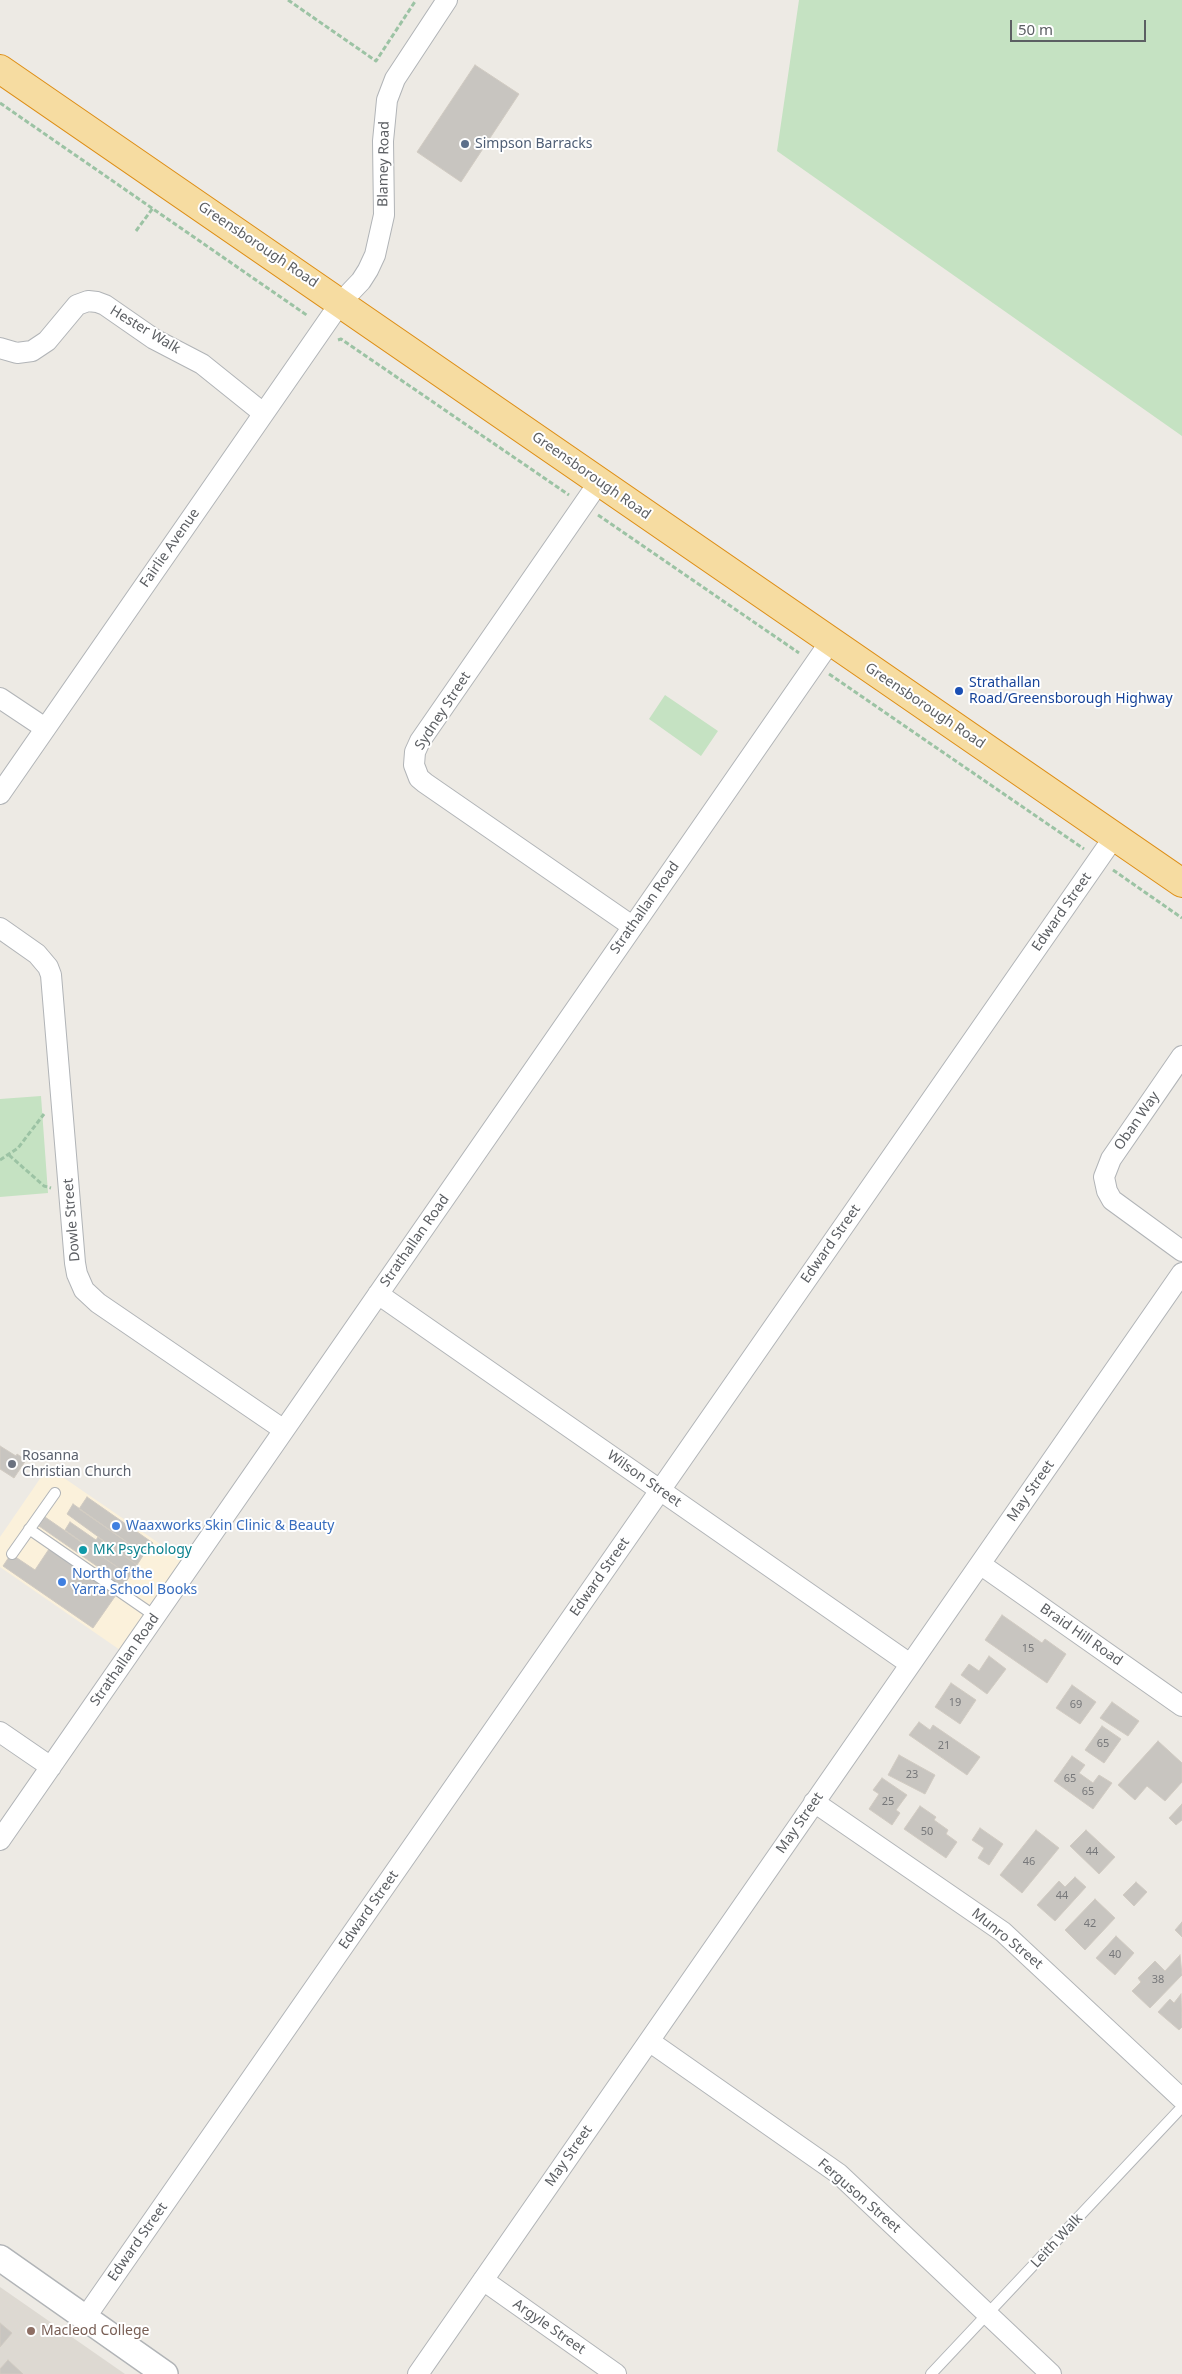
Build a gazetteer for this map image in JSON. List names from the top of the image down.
{
  "streets": {
    "highway": ["Greensborough Road"],
    "street": [
      "Blamey Road",
      "Hester Walk",
      "Fairlie Avenue",
      "Sydney Street",
      "Strathallan Road",
      "Edward Street",
      "Oban Way",
      "Dowle Street",
      "Wilson Street",
      "May Street",
      "Braid Hill Road",
      "Munro Street",
      "Ferguson Street",
      "Argyle Street"
    ],
    "lane": ["Leith Walk"]
  },
  "crossings": [
    ["Blamey Road", "Greensborough Road"],
    ["Blamey Road", "Fairlie Avenue"],
    ["Greensborough Road", "Fairlie Avenue"],
    ["Greensborough Road", "Sydney Street"],
    ["Greensborough Road", "Strathallan Road"],
    ["Greensborough Road", "Edward Street"],
    ["Hester Walk", "Fairlie Avenue"],
    ["Sydney Street", "Strathallan Road"],
    ["Strathallan Road", "Dowle Street"],
    ["Strathallan Road", "Wilson Street"],
    ["Edward Street", "Wilson Street"],
    ["Wilson Street", "May Street"],
    ["May Street", "Braid Hill Road"],
    ["May Street", "Munro Street"],
    ["May Street", "Ferguson Street"],
    ["May Street", "Argyle Street"],
    ["Ferguson Street", "Leith Walk"]
  ],
  "places": [
    "Simpson Barracks",
    "Strathallan Road/Greensborough Highway",
    "Rosanna Christian Church",
    "Waaxworks Skin Clinic & Beauty",
    "MK Psychology",
    "North of the Yarra School Books",
    "Macleod College"
  ],
  "house_numbers": [
    "15",
    "19",
    "69",
    "65",
    "21",
    "23",
    "65",
    "65",
    "25",
    "50",
    "44",
    "46",
    "44",
    "42",
    "40",
    "38"
  ],
  "scale_bar": "50 m"
}
